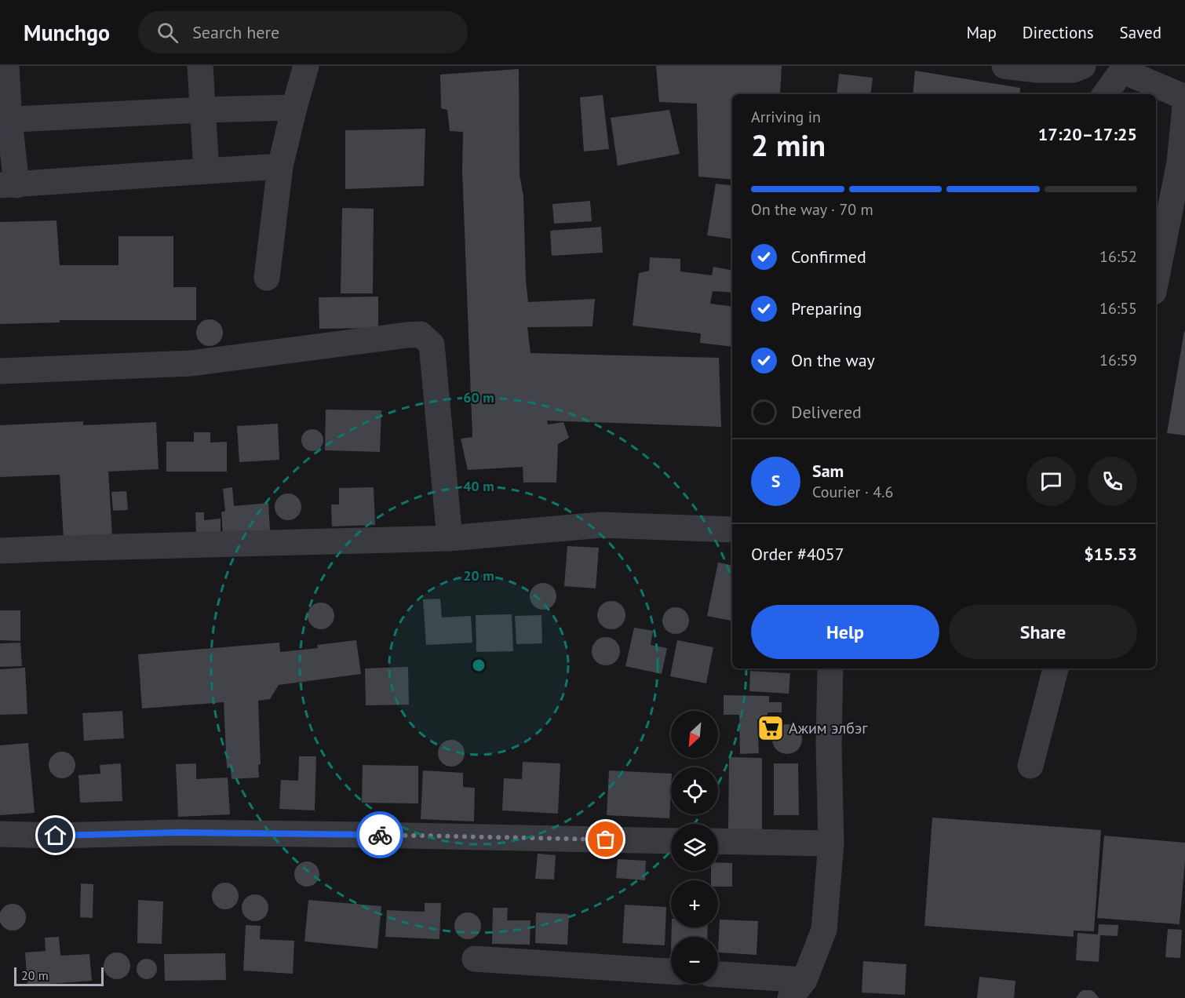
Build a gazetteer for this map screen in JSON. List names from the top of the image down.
{
  "places": {
    "supermarket": ["Ажим элбэг"]
  },
  "scale_bar": "20 m",
  "north": "bottom left",
  "page": {
    "header": "Munchgo",
    "search": "Search here",
    "nav": ["Map", "Directions", "Saved"],
    "heading": ["2 min", "Arriving in", "17:20–17:25"],
    "panel": [
      "Sam",
      "Courier · 4.6",
      "Order #4057",
      "$15.53"
    ],
    "bar": "On the way · 70 m",
    "list": [
      ["Confirmed", "16:52"],
      ["Preparing", "16:55"],
      ["On the way", "16:59"],
      "Delivered"
    ],
    "round": "S",
    "buttons": ["Help", "Share"],
    "map_buttons": ["+", "−"],
    "scale": "20 m"
  },
  "rings": ["60 m", "40 m", "20 m"]
}
